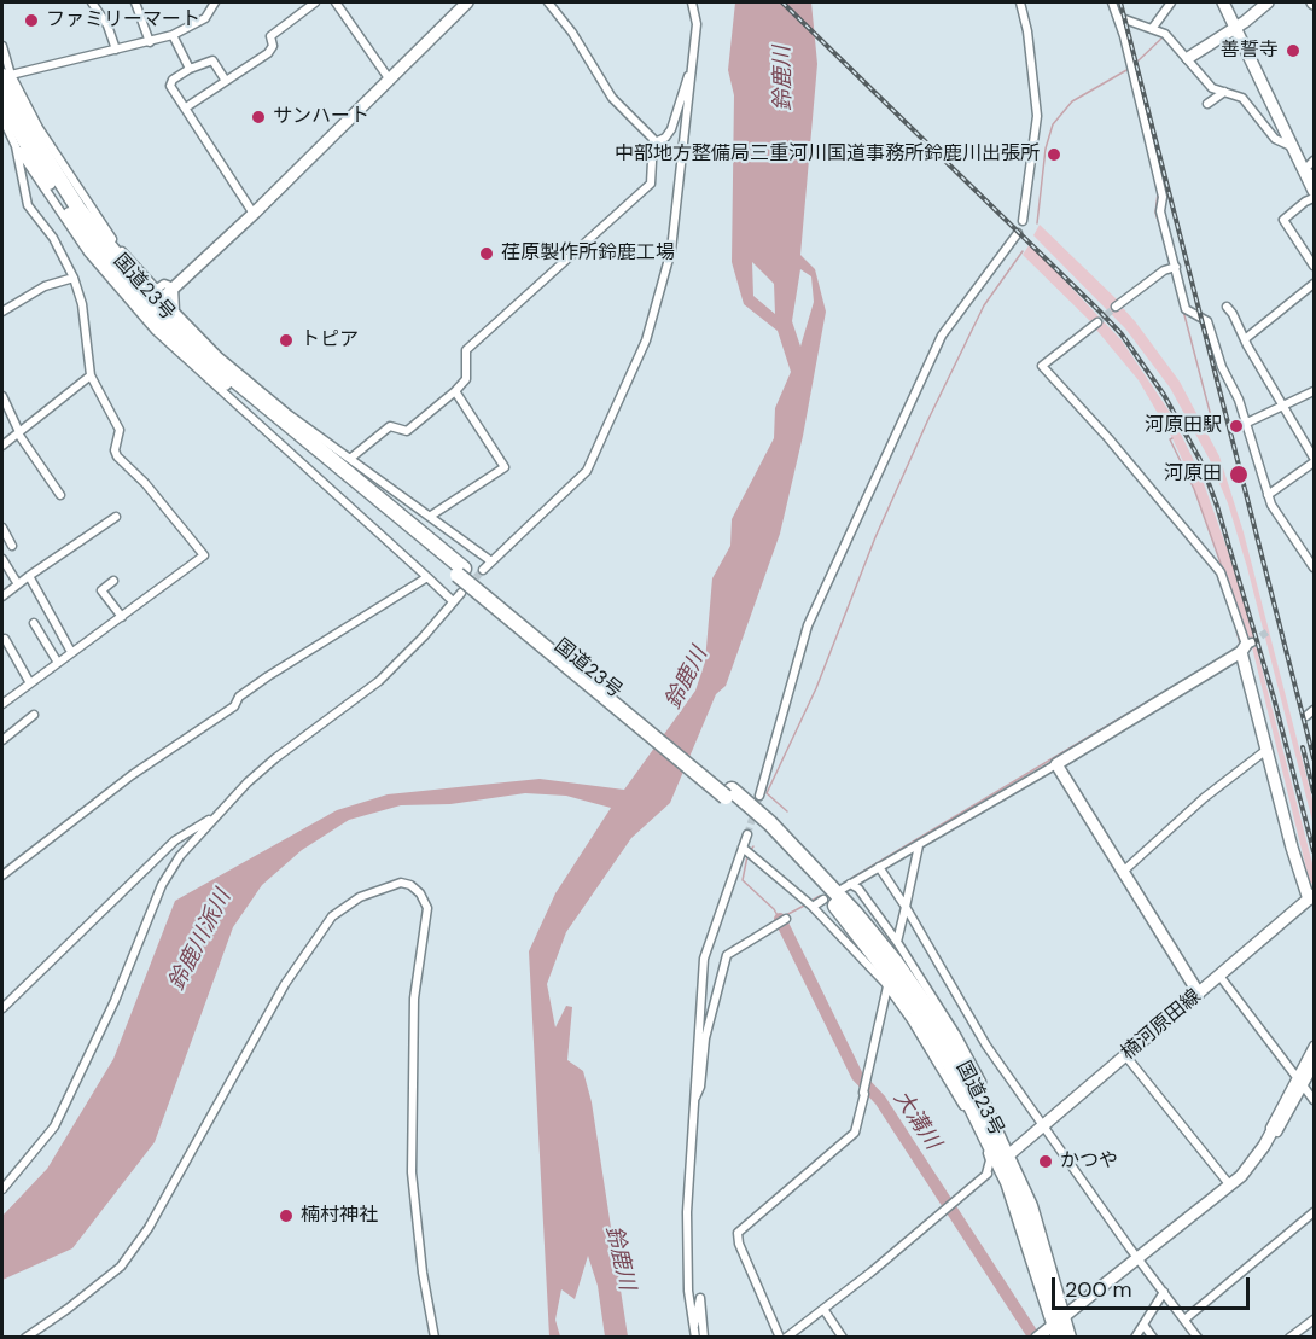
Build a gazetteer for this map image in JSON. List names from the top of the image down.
{
  "streets": {
    "highway": ["国道23号"],
    "street": ["楠河原田線"]
  },
  "crossings": [
    ["国道23号", "楠河原田線"]
  ],
  "water": ["鈴鹿川", "鈴鹿川派川", "大溝川"],
  "places": [
    "ファミリーマート",
    "善誓寺",
    "サンハート",
    "中部地方整備局三重河川国道事務所鈴鹿川出張所",
    "荏原製作所鈴鹿工場",
    "トピア",
    "河原田駅",
    "河原田",
    "かつや",
    "楠村神社"
  ],
  "scale_bar": "200 m"
}
